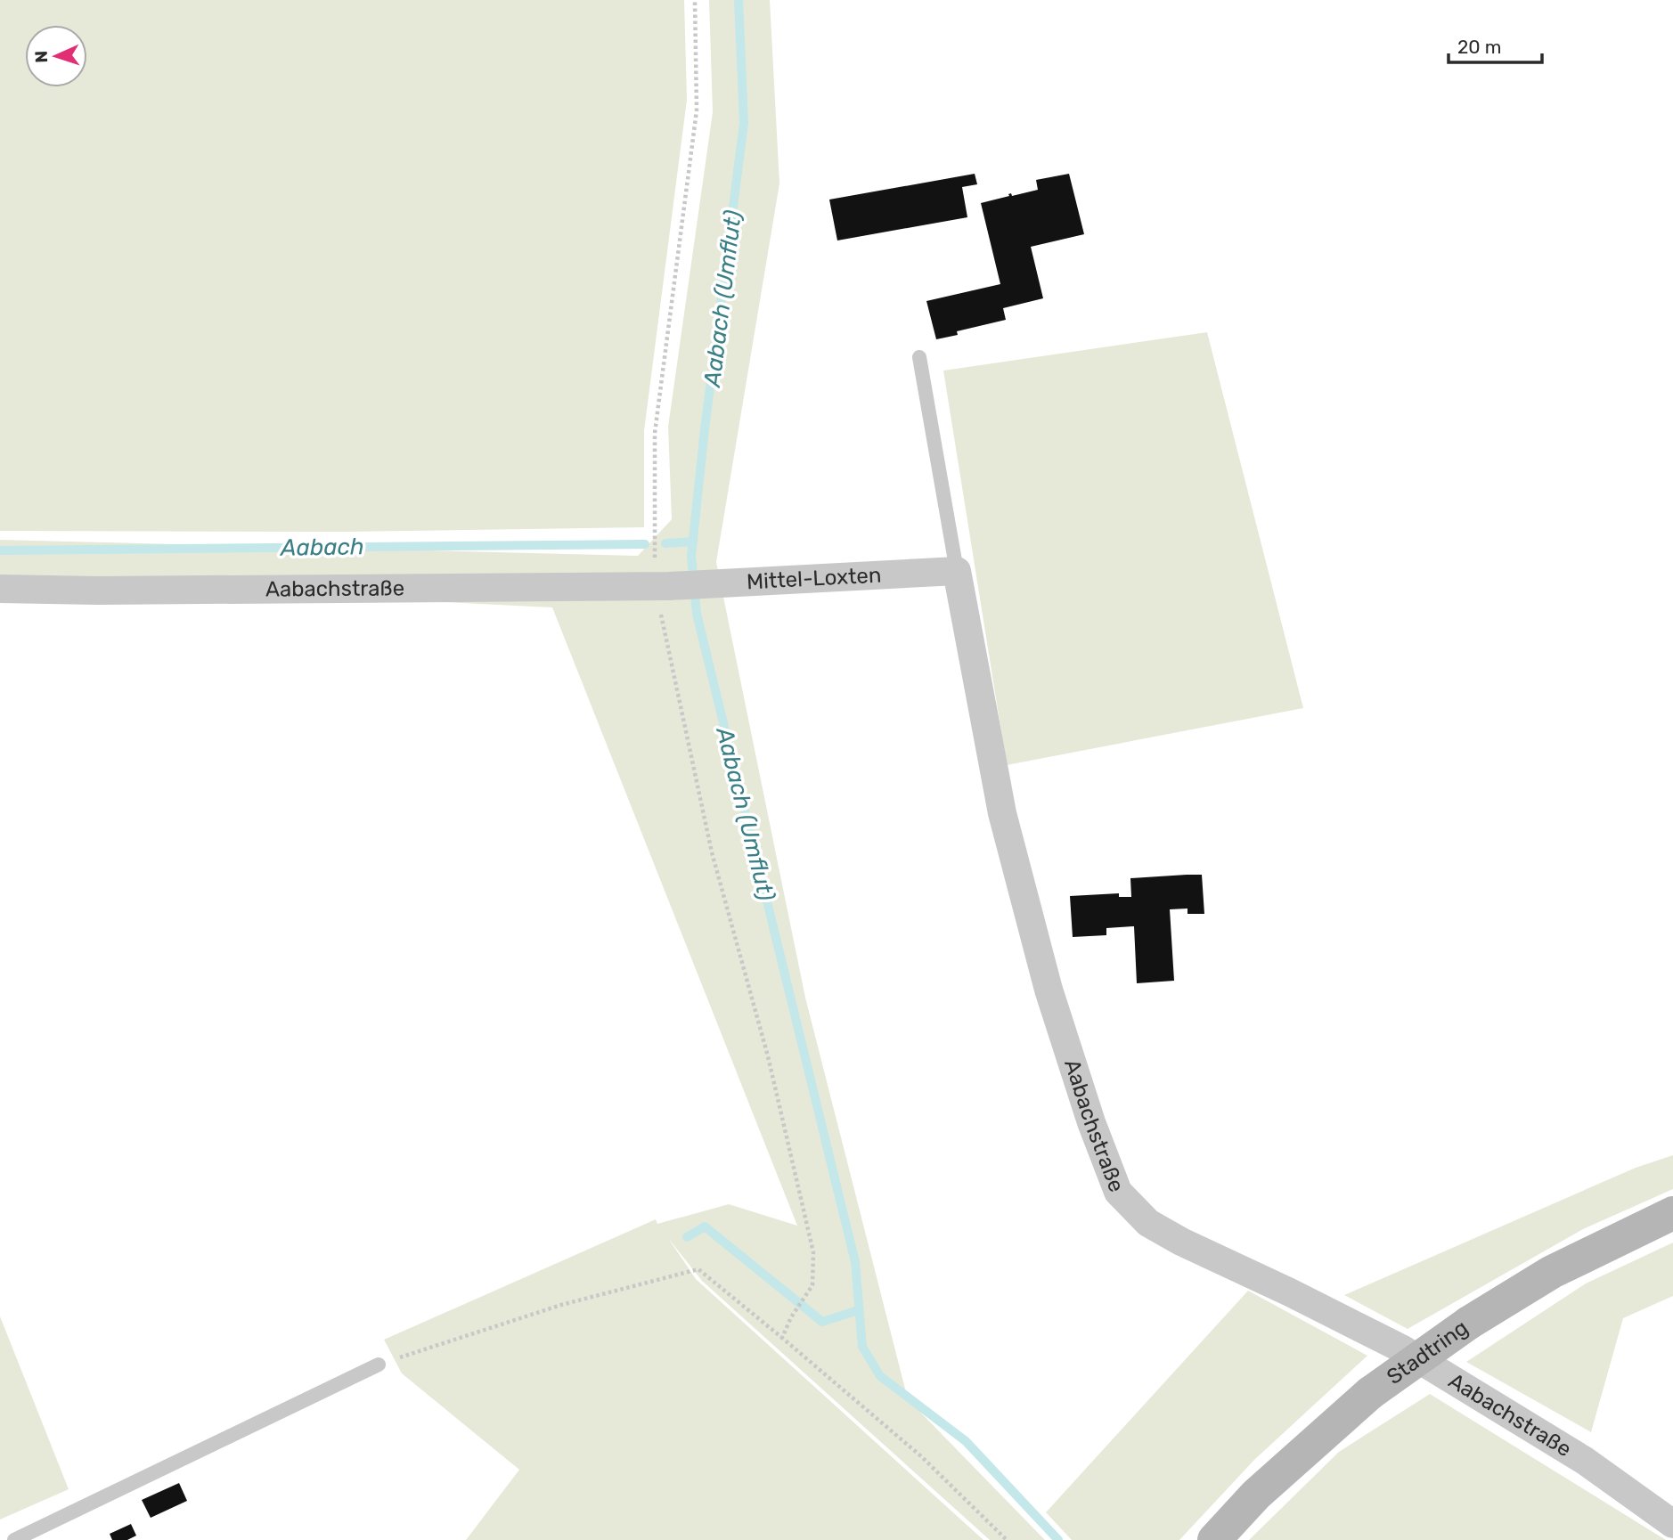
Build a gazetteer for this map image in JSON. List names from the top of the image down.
{
  "streets": {
    "street": ["Mittel-Loxten", "Aabachstraße", "Stadtring"]
  },
  "crossings": [
    ["Mittel-Loxten", "Aabachstraße"]
  ],
  "water": ["Aabach (Umflut)", "Aabach"],
  "scale_bar": "20 m",
  "north": "left"
}
